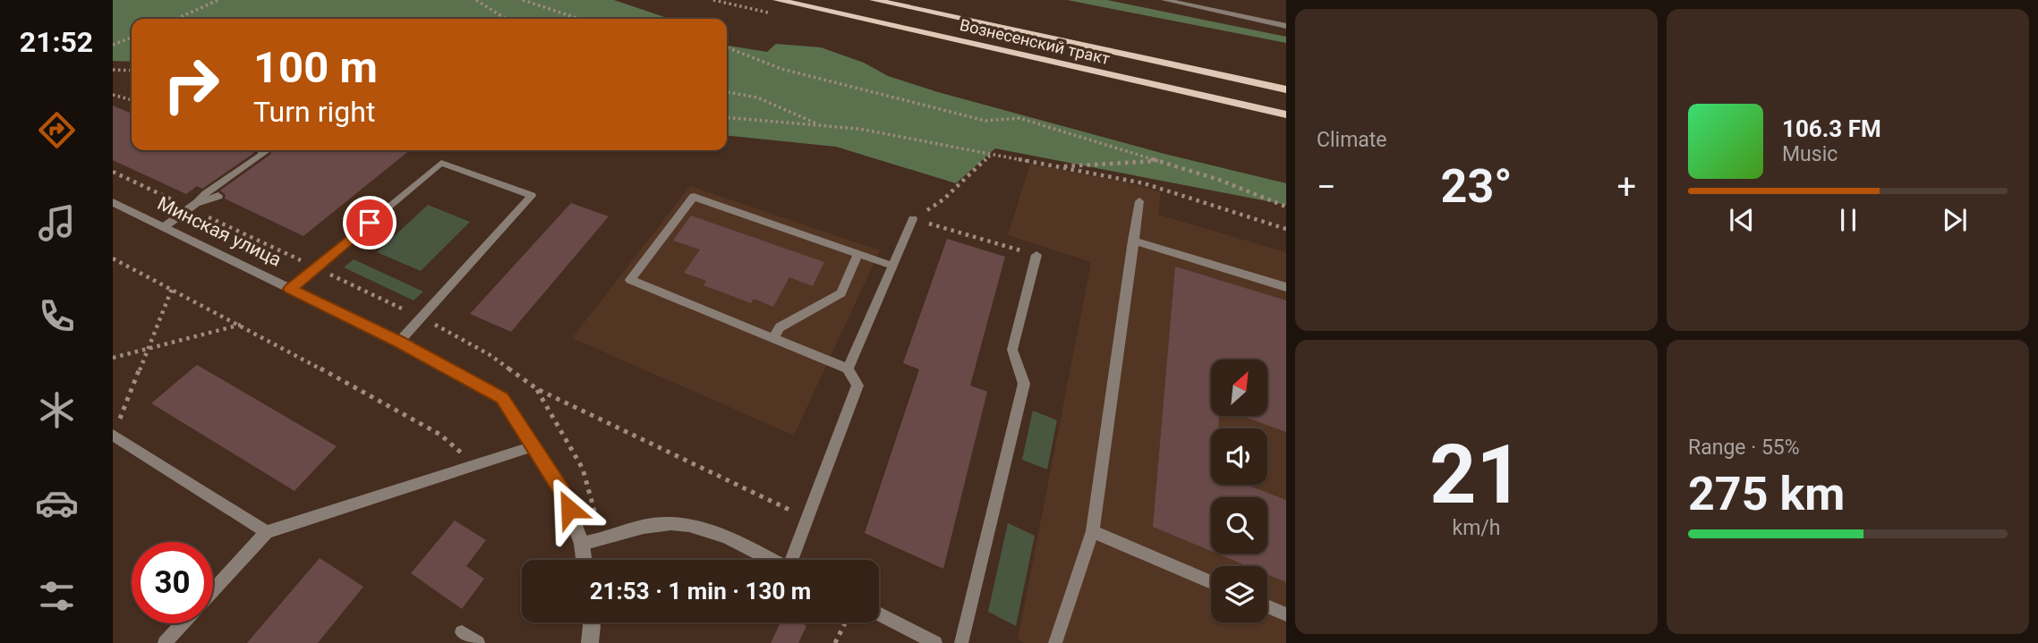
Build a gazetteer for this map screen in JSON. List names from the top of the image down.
{
  "streets": {
    "main road": ["Вознесенский тракт"],
    "street": ["Минская улица"]
  },
  "north": "top right",
  "page": {
    "tabs": "21:52",
    "tile": [
      "Climate",
      ["21", "km/h"],
      ["Range · 55%", "275 km"]
    ],
    "turn": ["100 m", "Turn right"],
    "song": ["106.3 FM", "Music"],
    "heat": ["−", "23°", "+"],
    "limit": "30",
    "trip": "21:53 · 1 min · 130 m"
  }
}
